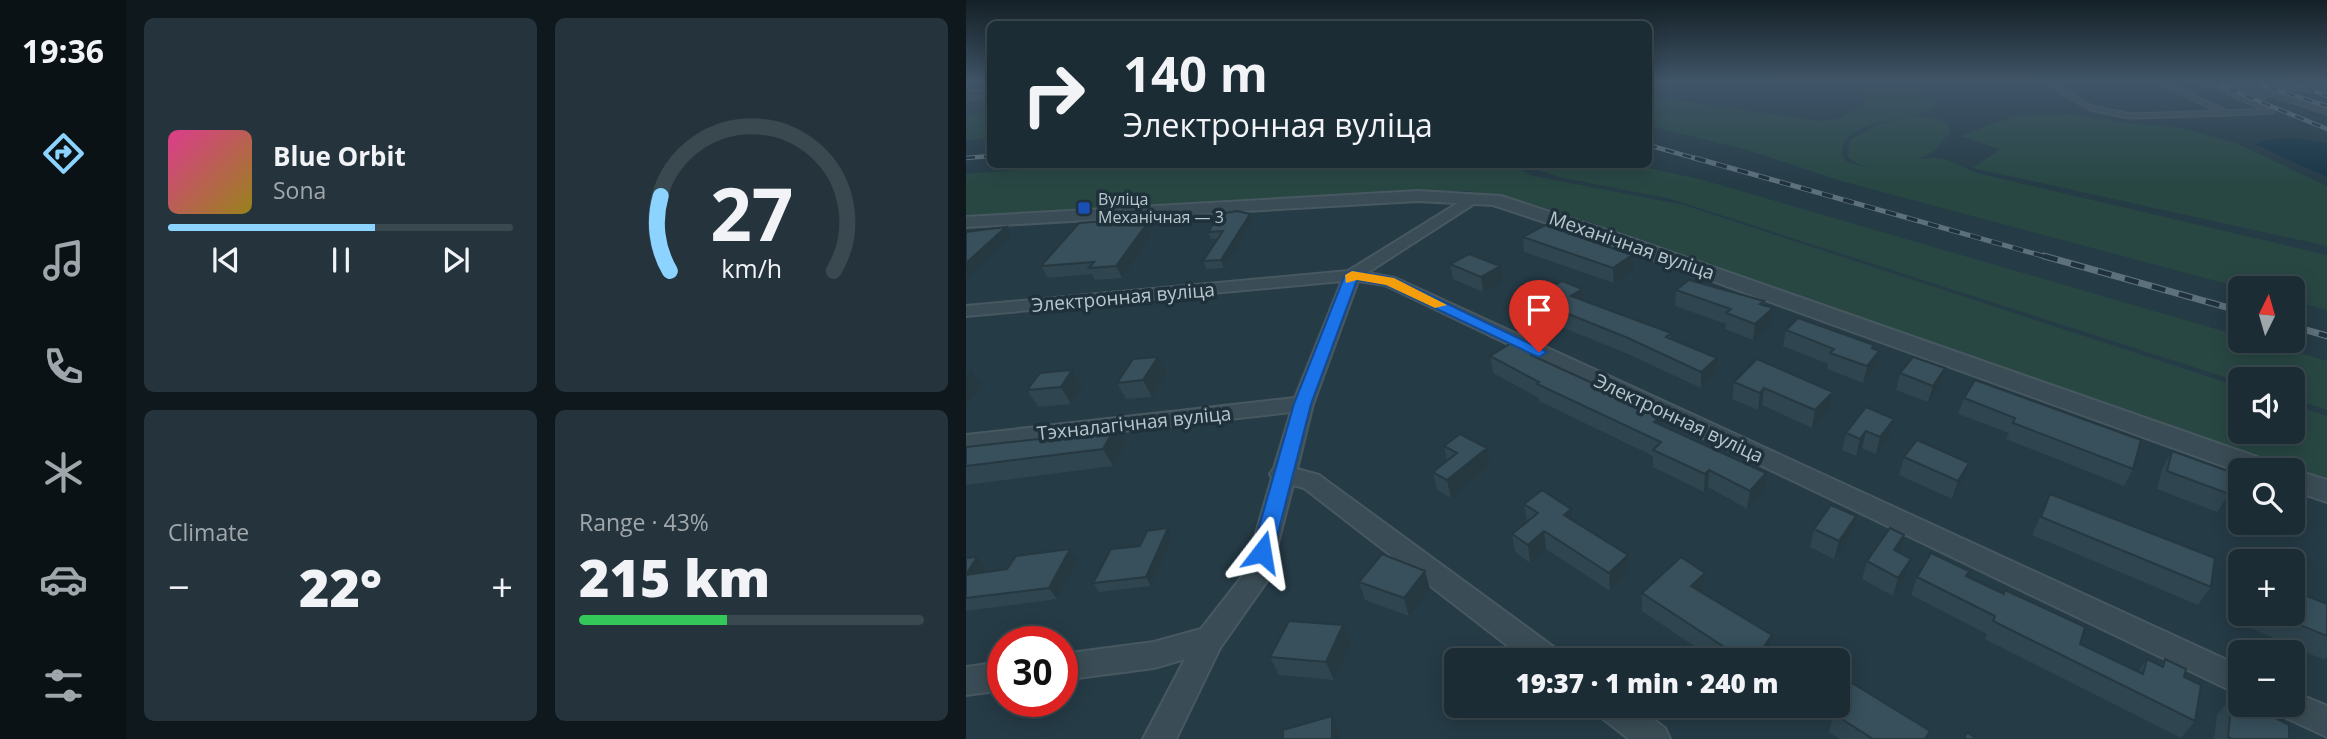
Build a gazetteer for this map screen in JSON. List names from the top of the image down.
{
  "streets": {
    "street": ["Механічная вуліца", "Электронная вуліца", "Тэхналагічная вуліца"]
  },
  "places": {
    "transit": ["Вуліца Механічная — 3"]
  },
  "north": "top",
  "page": {
    "tabs": "19:36",
    "turn": ["140 m", "Электронная вуліца"],
    "song": ["Blue Orbit", "Sona"],
    "map_buttons": ["+", "−"],
    "tile": [
      "Climate",
      ["Range · 43%", "215 km"]
    ],
    "heat": ["−", "22°", "+"],
    "limit": "30",
    "trip": "19:37 · 1 min · 240 m",
    "gauge": ["27", "km/h"]
  }
}
